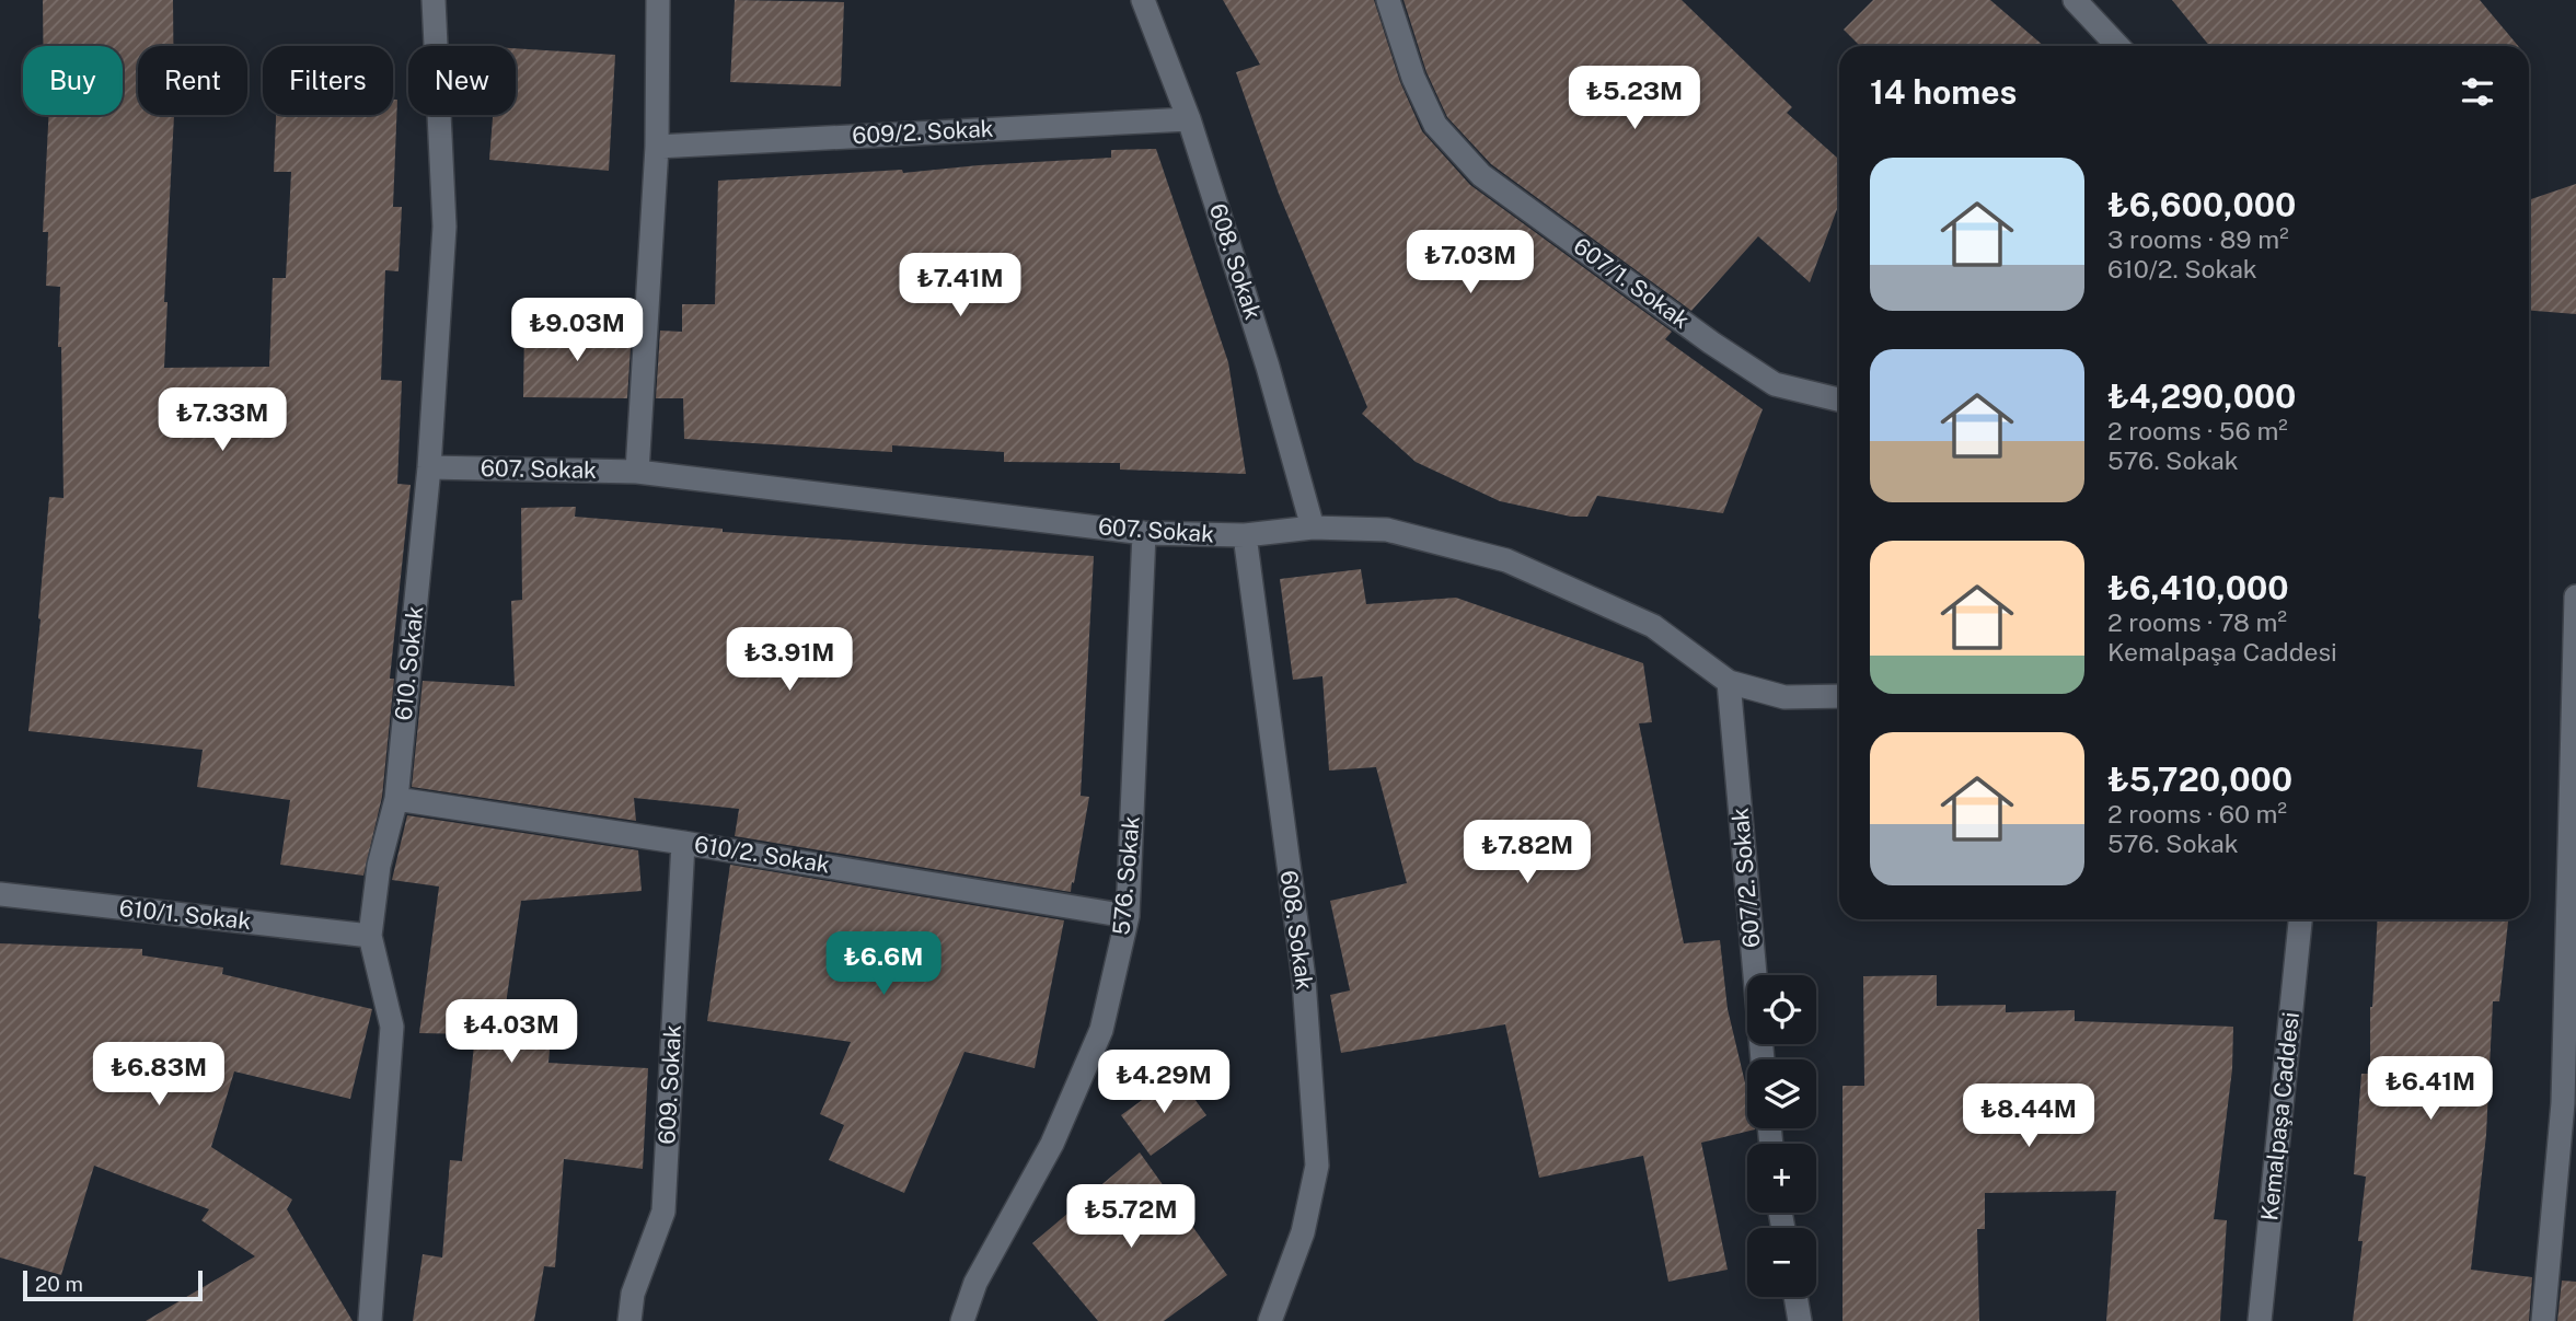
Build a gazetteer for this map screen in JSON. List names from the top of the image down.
{
  "streets": {
    "street": [
      "609/2. Sokak",
      "608. Sokak",
      "607/1. Sokak",
      "607. Sokak",
      "610. Sokak",
      "610/2. Sokak",
      "576. Sokak",
      "607/2. Sokak",
      "610/1. Sokak",
      "609. Sokak",
      "Kemalpaşa Caddesi"
    ]
  },
  "crossings": [
    ["609/2. Sokak", "608. Sokak"],
    ["608. Sokak", "607. Sokak"],
    ["607. Sokak", "610. Sokak"],
    ["607. Sokak", "576. Sokak"],
    ["607. Sokak", "607/2. Sokak"],
    ["610. Sokak", "610/2. Sokak"],
    ["610. Sokak", "610/1. Sokak"],
    ["610/2. Sokak", "576. Sokak"],
    ["610/2. Sokak", "609. Sokak"]
  ],
  "scale_bar": "20 m",
  "page": {
    "chip": [
      "Buy",
      "Rent",
      "Filters",
      "New"
    ],
    "heading": "14 homes",
    "price": [
      "₺5.23M",
      "₺7.03M",
      "₺7.41M",
      "₺9.03M",
      "₺7.33M",
      "₺3.91M",
      "₺7.82M",
      "₺6.6M",
      "₺4.03M",
      "₺6.83M",
      "₺4.29M",
      "₺6.41M",
      "₺8.44M",
      "₺5.72M"
    ],
    "list": [
      {
        "name": "₺6,600,000",
        "note": "3 rooms · 89 m² · 610/2. Sokak"
      },
      {
        "name": "₺4,290,000",
        "note": "2 rooms · 56 m² · 576. Sokak"
      },
      {
        "name": "₺6,410,000",
        "note": "2 rooms · 78 m² · Kemalpaşa Caddesi"
      },
      {
        "name": "₺5,720,000",
        "note": "2 rooms · 60 m² · 576. Sokak"
      }
    ],
    "map_buttons": ["+", "−"],
    "scale": "20 m"
  }
}
